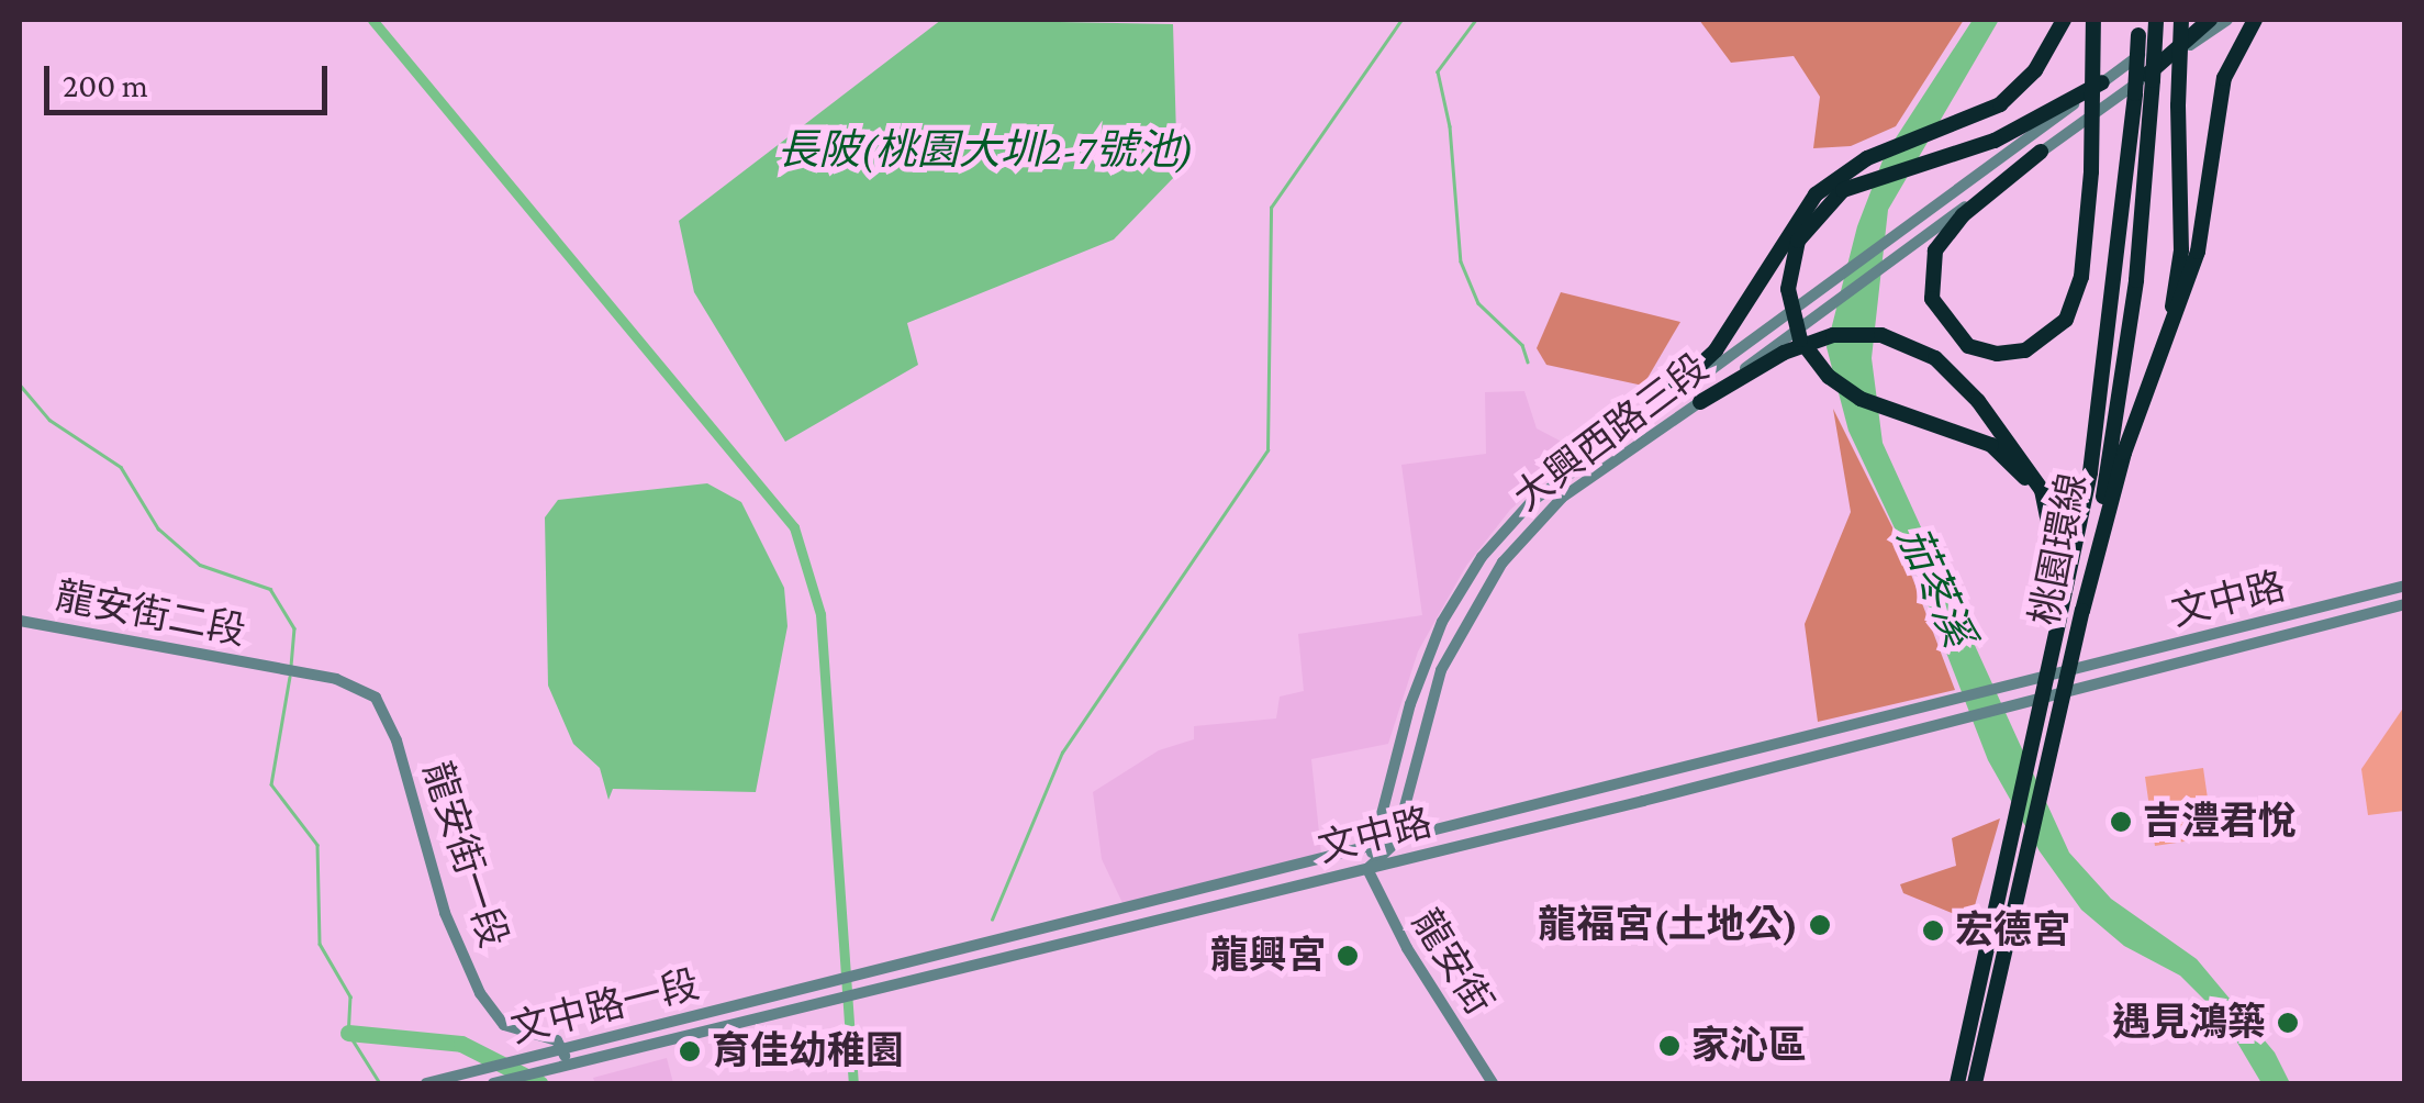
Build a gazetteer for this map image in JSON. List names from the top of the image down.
{
  "streets": {
    "highway": ["桃園環線"],
    "street": [
      "大興西路三段",
      "文中路",
      "龍安街二段",
      "龍安街一段",
      "龍安街",
      "文中路一段"
    ]
  },
  "crossings": [
    ["大興西路三段", "桃園環線"],
    ["大興西路三段", "文中路"],
    ["大興西路三段", "龍安街"],
    ["文中路", "龍安街"],
    ["文中路", "文中路一段"],
    ["龍安街二段", "龍安街一段"],
    ["龍安街一段", "文中路一段"]
  ],
  "water": ["長陂(桃園大圳2-7號池)", "茄苳溪"],
  "places": [
    "吉澧君悅",
    "龍福宮(土地公)",
    "宏德宮",
    "龍興宮",
    "遇見鴻築",
    "家沁區",
    "育佳幼稚園"
  ],
  "scale_bar": "200 m"
}
